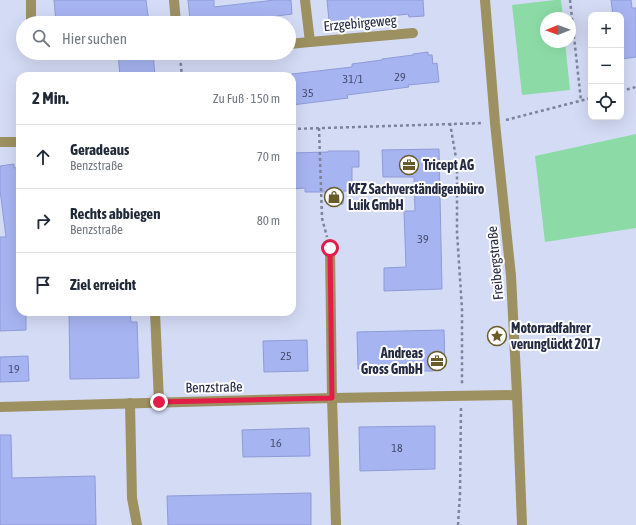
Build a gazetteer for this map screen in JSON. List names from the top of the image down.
{
  "streets": {
    "street": ["Erzgebirgeweg", "Freibergstraße", "Benzstraße"]
  },
  "crossings": [
    ["Freibergstraße", "Benzstraße"]
  ],
  "places": {
    "office": ["Tricept AG", "Andreas Gross GmbH"],
    "shop": ["KFZ Sachverständigenbüro Luik GmbH"],
    "place": ["Motorradfahrer verunglückt 2017"]
  },
  "house_numbers": [
    "29",
    "31/1",
    "35",
    "39",
    "25",
    "19",
    "16",
    "18"
  ],
  "north": "left",
  "page": {
    "map_buttons": ["+", "−"],
    "search": "Hier suchen",
    "heading": ["2 Min.", "Zu Fuß · 150 m"],
    "list": [
      ["Geradeaus", "Benzstraße", "70 m"],
      ["Rechts abbiegen", "Benzstraße", "80 m"],
      "Ziel erreicht"
    ]
  }
}
